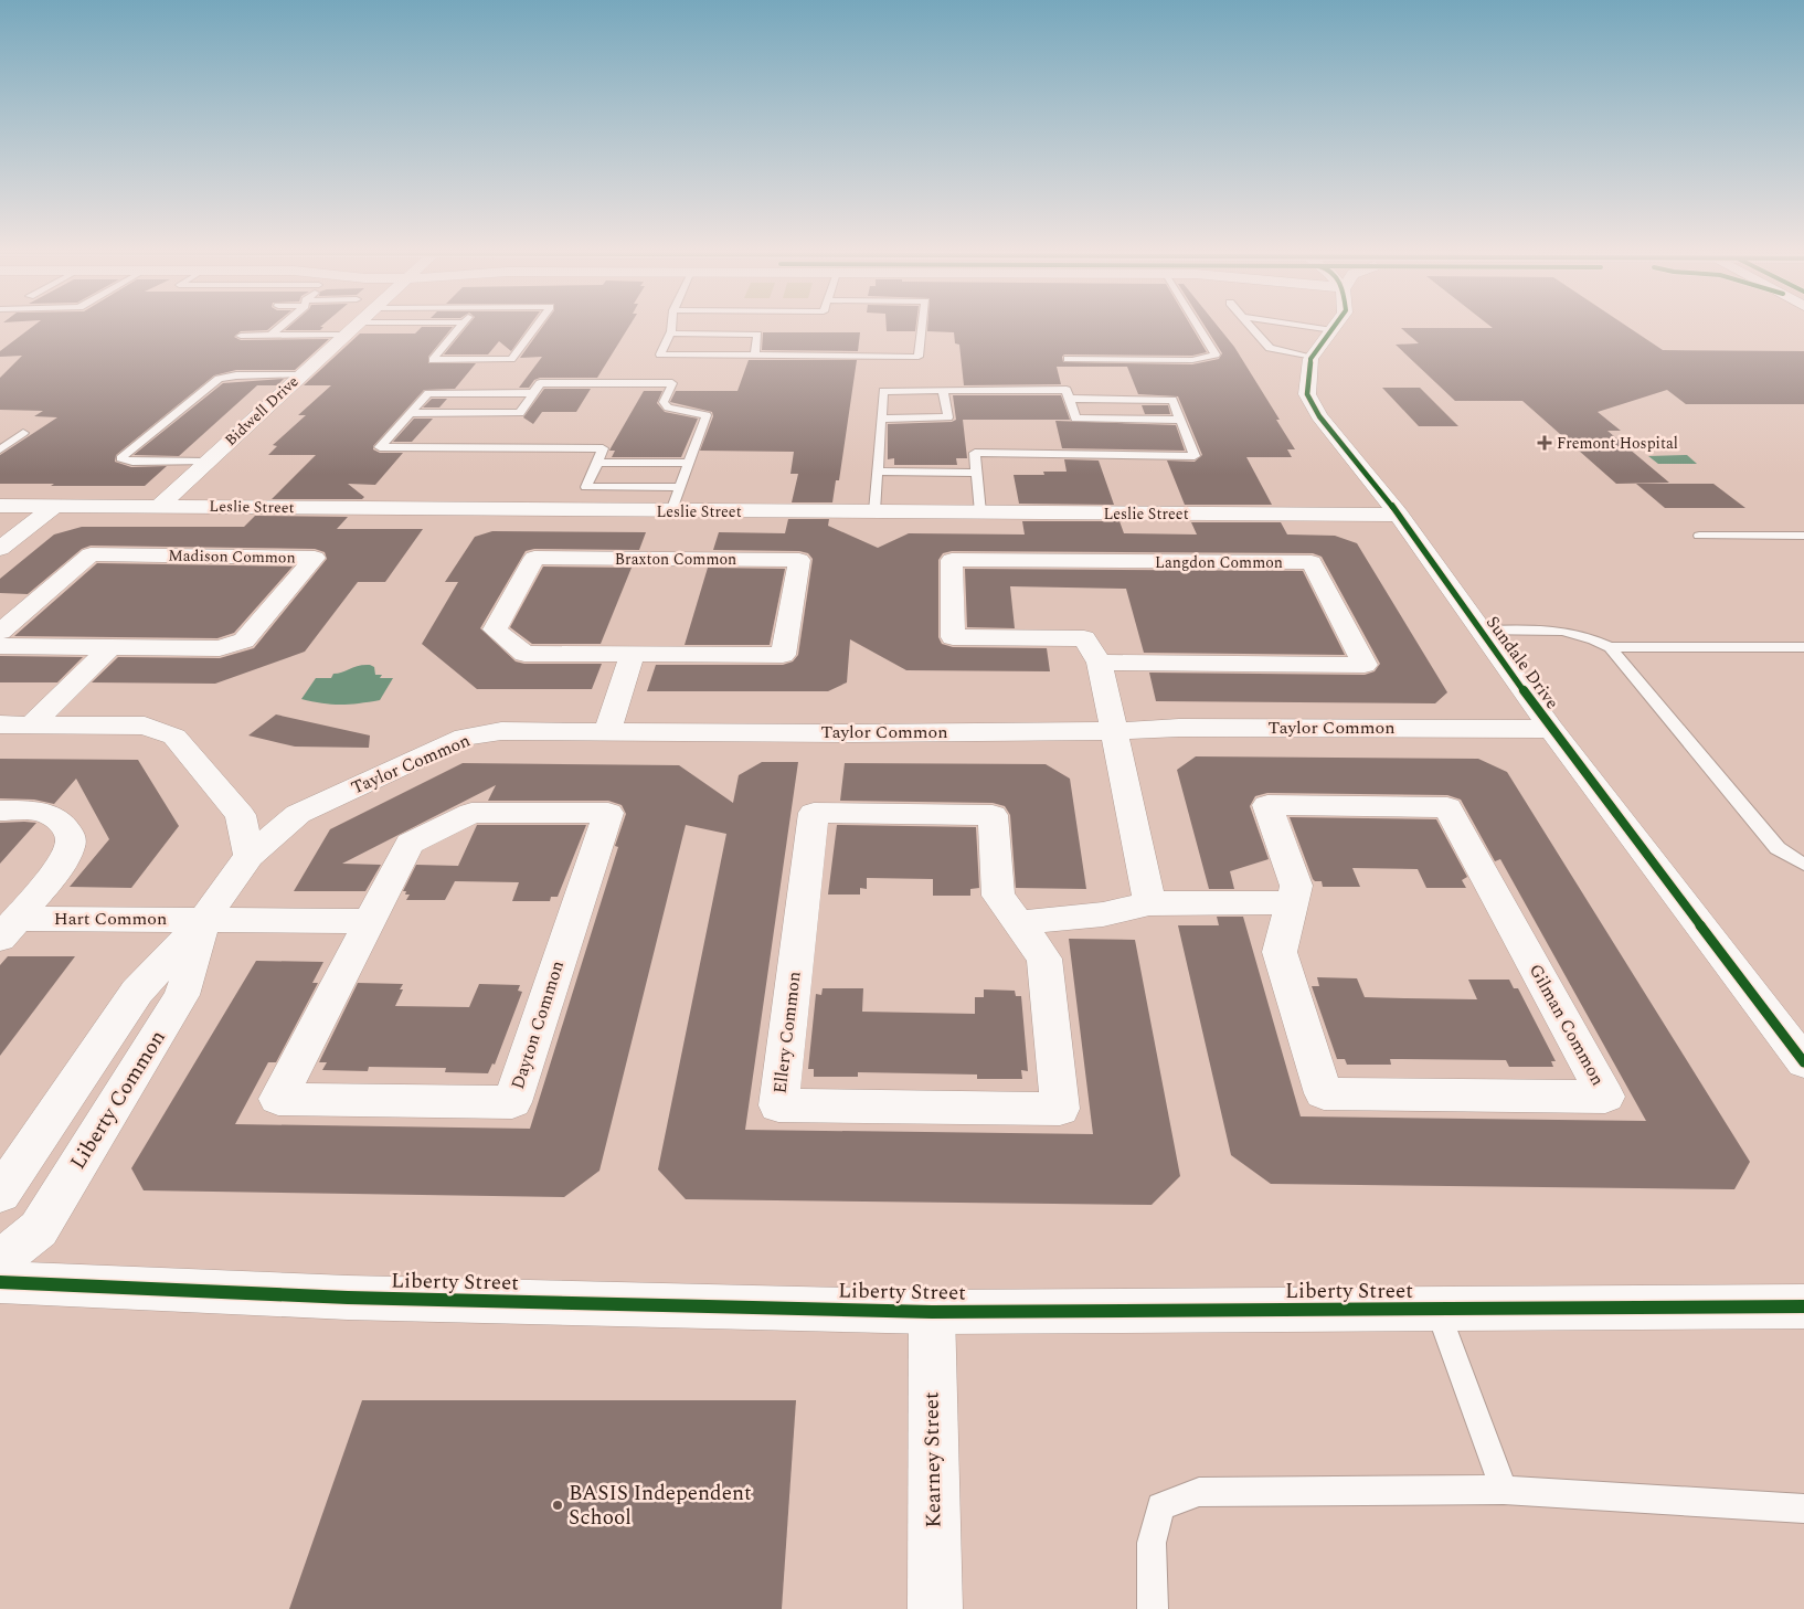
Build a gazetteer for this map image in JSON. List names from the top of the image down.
{
  "streets": {
    "street": [
      "Bidwell Drive",
      "Leslie Street",
      "Madison Common",
      "Braxton Common",
      "Langdon Common",
      "Sundale Drive",
      "Taylor Common",
      "Hart Common",
      "Dayton Common",
      "Gilman Common",
      "Ellery Common",
      "Liberty Common",
      "Liberty Street",
      "Kearney Street"
    ]
  },
  "crossings": [
    ["Bidwell Drive", "Leslie Street"],
    ["Leslie Street", "Sundale Drive"],
    ["Sundale Drive", "Taylor Common"],
    ["Taylor Common", "Liberty Common"],
    ["Hart Common", "Liberty Common"],
    ["Liberty Street", "Kearney Street"]
  ],
  "places": {
    "health": ["Fremont Hospital"],
    "other": ["BASIS Independent School"]
  }
}
